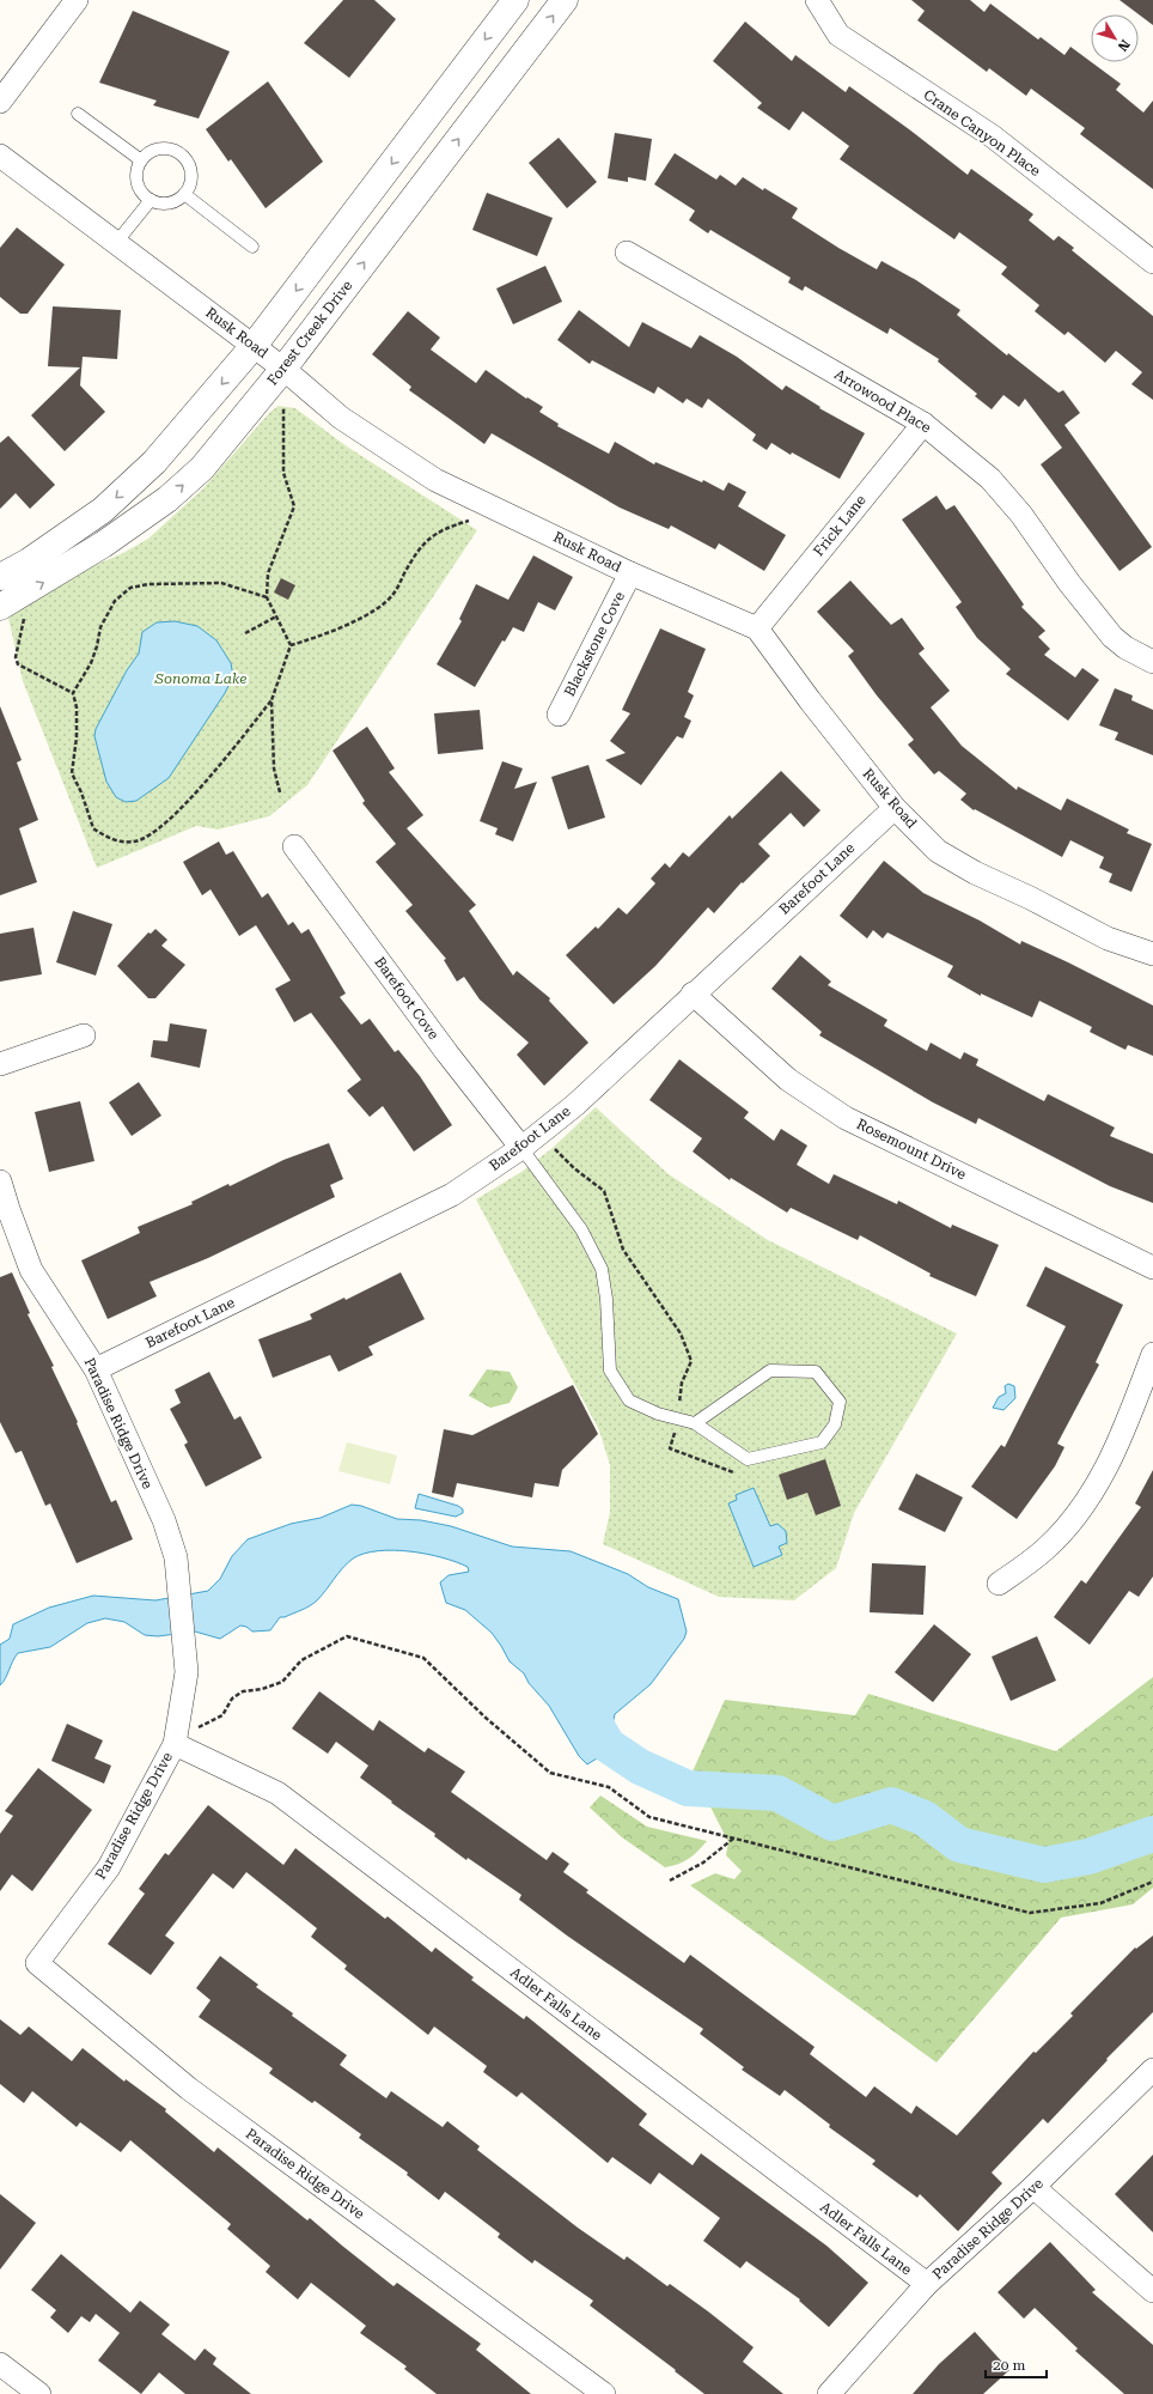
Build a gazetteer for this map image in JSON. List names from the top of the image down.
{
  "streets": {
    "street": [
      "Crane Canyon Place",
      "Rusk Road",
      "Forest Creek Drive",
      "Arrowood Place",
      "Frick Lane",
      "Blackstone Cove",
      "Barefoot Lane",
      "Barefoot Cove",
      "Rosemount Drive",
      "Paradise Ridge Drive",
      "Adler Falls Lane"
    ]
  },
  "crossings": [
    ["Rusk Road", "Forest Creek Drive"],
    ["Rusk Road", "Frick Lane"],
    ["Rusk Road", "Blackstone Cove"],
    ["Rusk Road", "Barefoot Lane"],
    ["Arrowood Place", "Frick Lane"],
    ["Barefoot Lane", "Barefoot Cove"],
    ["Barefoot Lane", "Rosemount Drive"],
    ["Barefoot Lane", "Paradise Ridge Drive"],
    ["Paradise Ridge Drive", "Adler Falls Lane"]
  ],
  "parks": ["Sonoma Lake"],
  "scale_bar": "20 m",
  "north": "bottom right"
}
